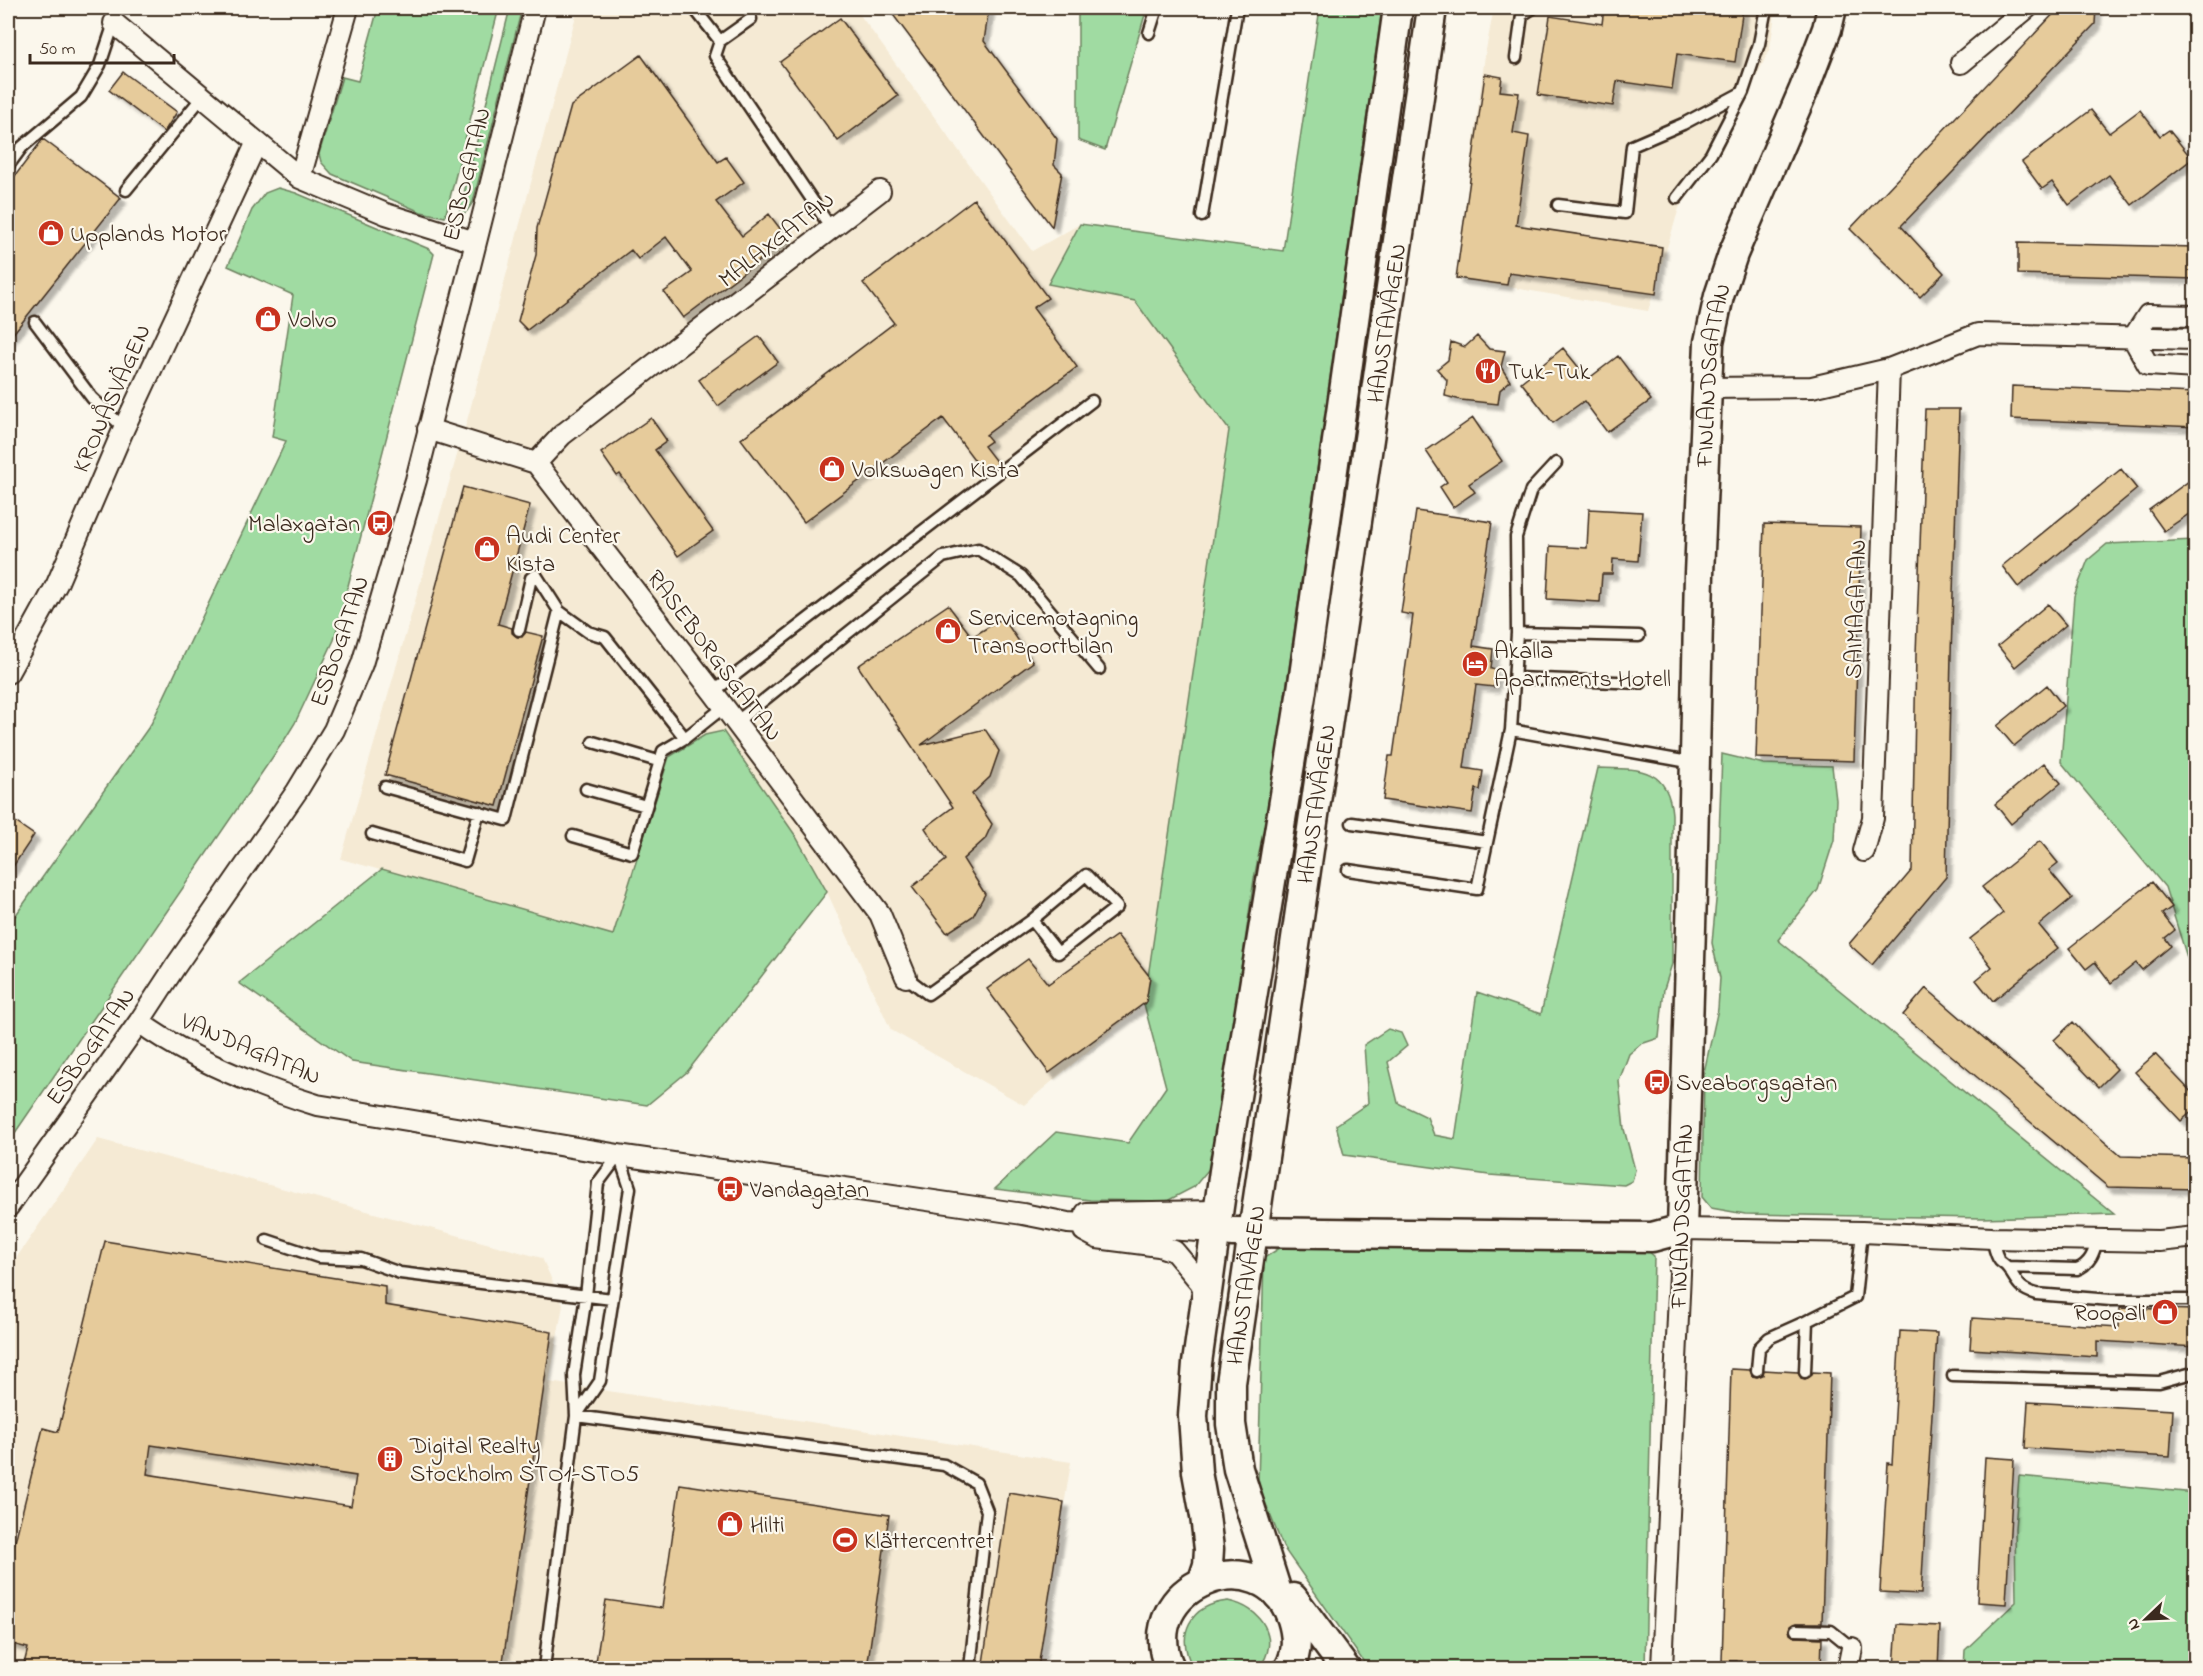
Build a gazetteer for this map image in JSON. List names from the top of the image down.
{
  "streets": {
    "main road": ["HANSTAVÄGEN", "FINLANDSGATAN"],
    "street": [
      "ESBOGATAN",
      "MALAXGATAN",
      "KRONÅSVÄGEN",
      "SAIMAGATAN",
      "RASEBORGSGATAN",
      "VANDAGATAN"
    ]
  },
  "crossings": [
    ["ESBOGATAN", "VANDAGATAN"],
    ["MALAXGATAN", "RASEBORGSGATAN"],
    ["HANSTAVÄGEN", "VANDAGATAN"]
  ],
  "places": {
    "shop": [
      "Upplands Motor",
      "Volvo",
      "Volkswagen Kista",
      "Audi Center Kista",
      "Servicemotagning Transportbilan",
      "Roopali",
      "Hilti"
    ],
    "restaurant": ["Tuk-Tuk"],
    "bus stop": ["Malaxgatan", "Sveaborgsgatan", "Vandagatan"],
    "hotel": ["Akalla Apartments Hotell"],
    "building": ["Digital Realty Stockholm STO1-STO5"],
    "sports": ["Klättercentret"]
  },
  "scale_bar": "50 m",
  "north": "bottom left"
}
